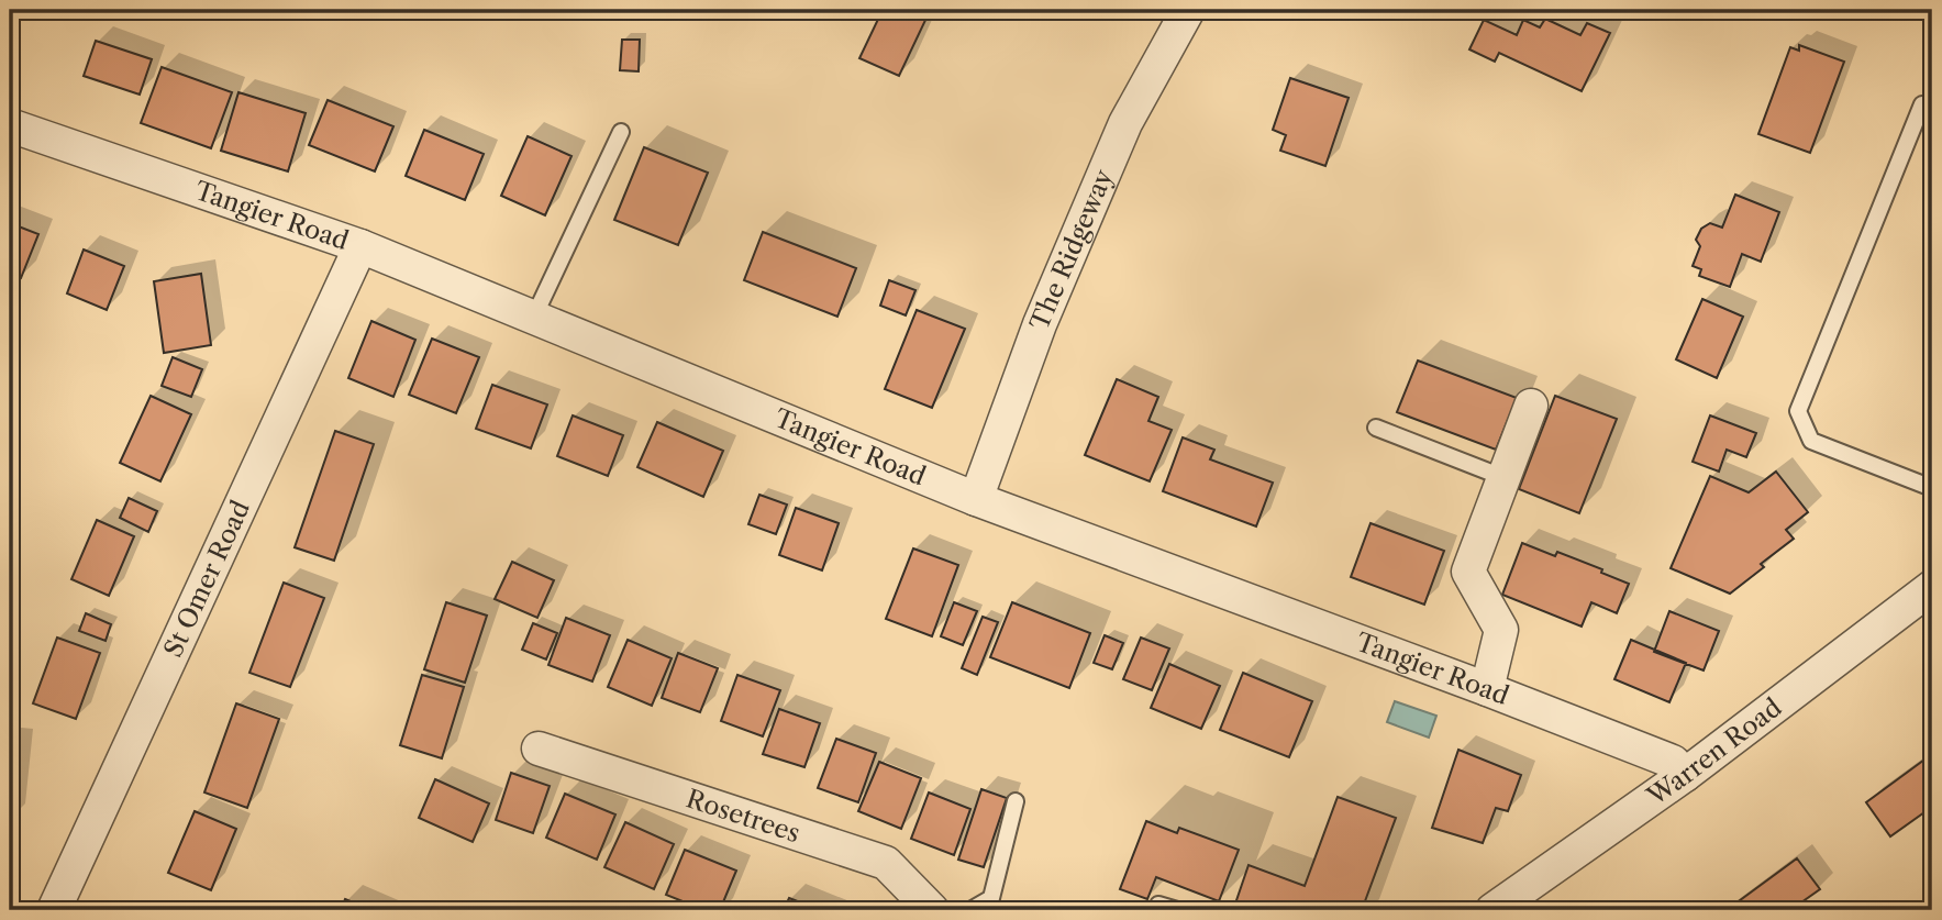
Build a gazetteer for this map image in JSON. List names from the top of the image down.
{
  "streets": {
    "street": [
      "Tangier Road",
      "The Ridgeway",
      "St Omer Road",
      "Warren Road",
      "Rosetrees"
    ]
  },
  "crossings": [
    ["Tangier Road", "The Ridgeway"],
    ["Tangier Road", "St Omer Road"],
    ["Tangier Road", "Warren Road"]
  ]
}
